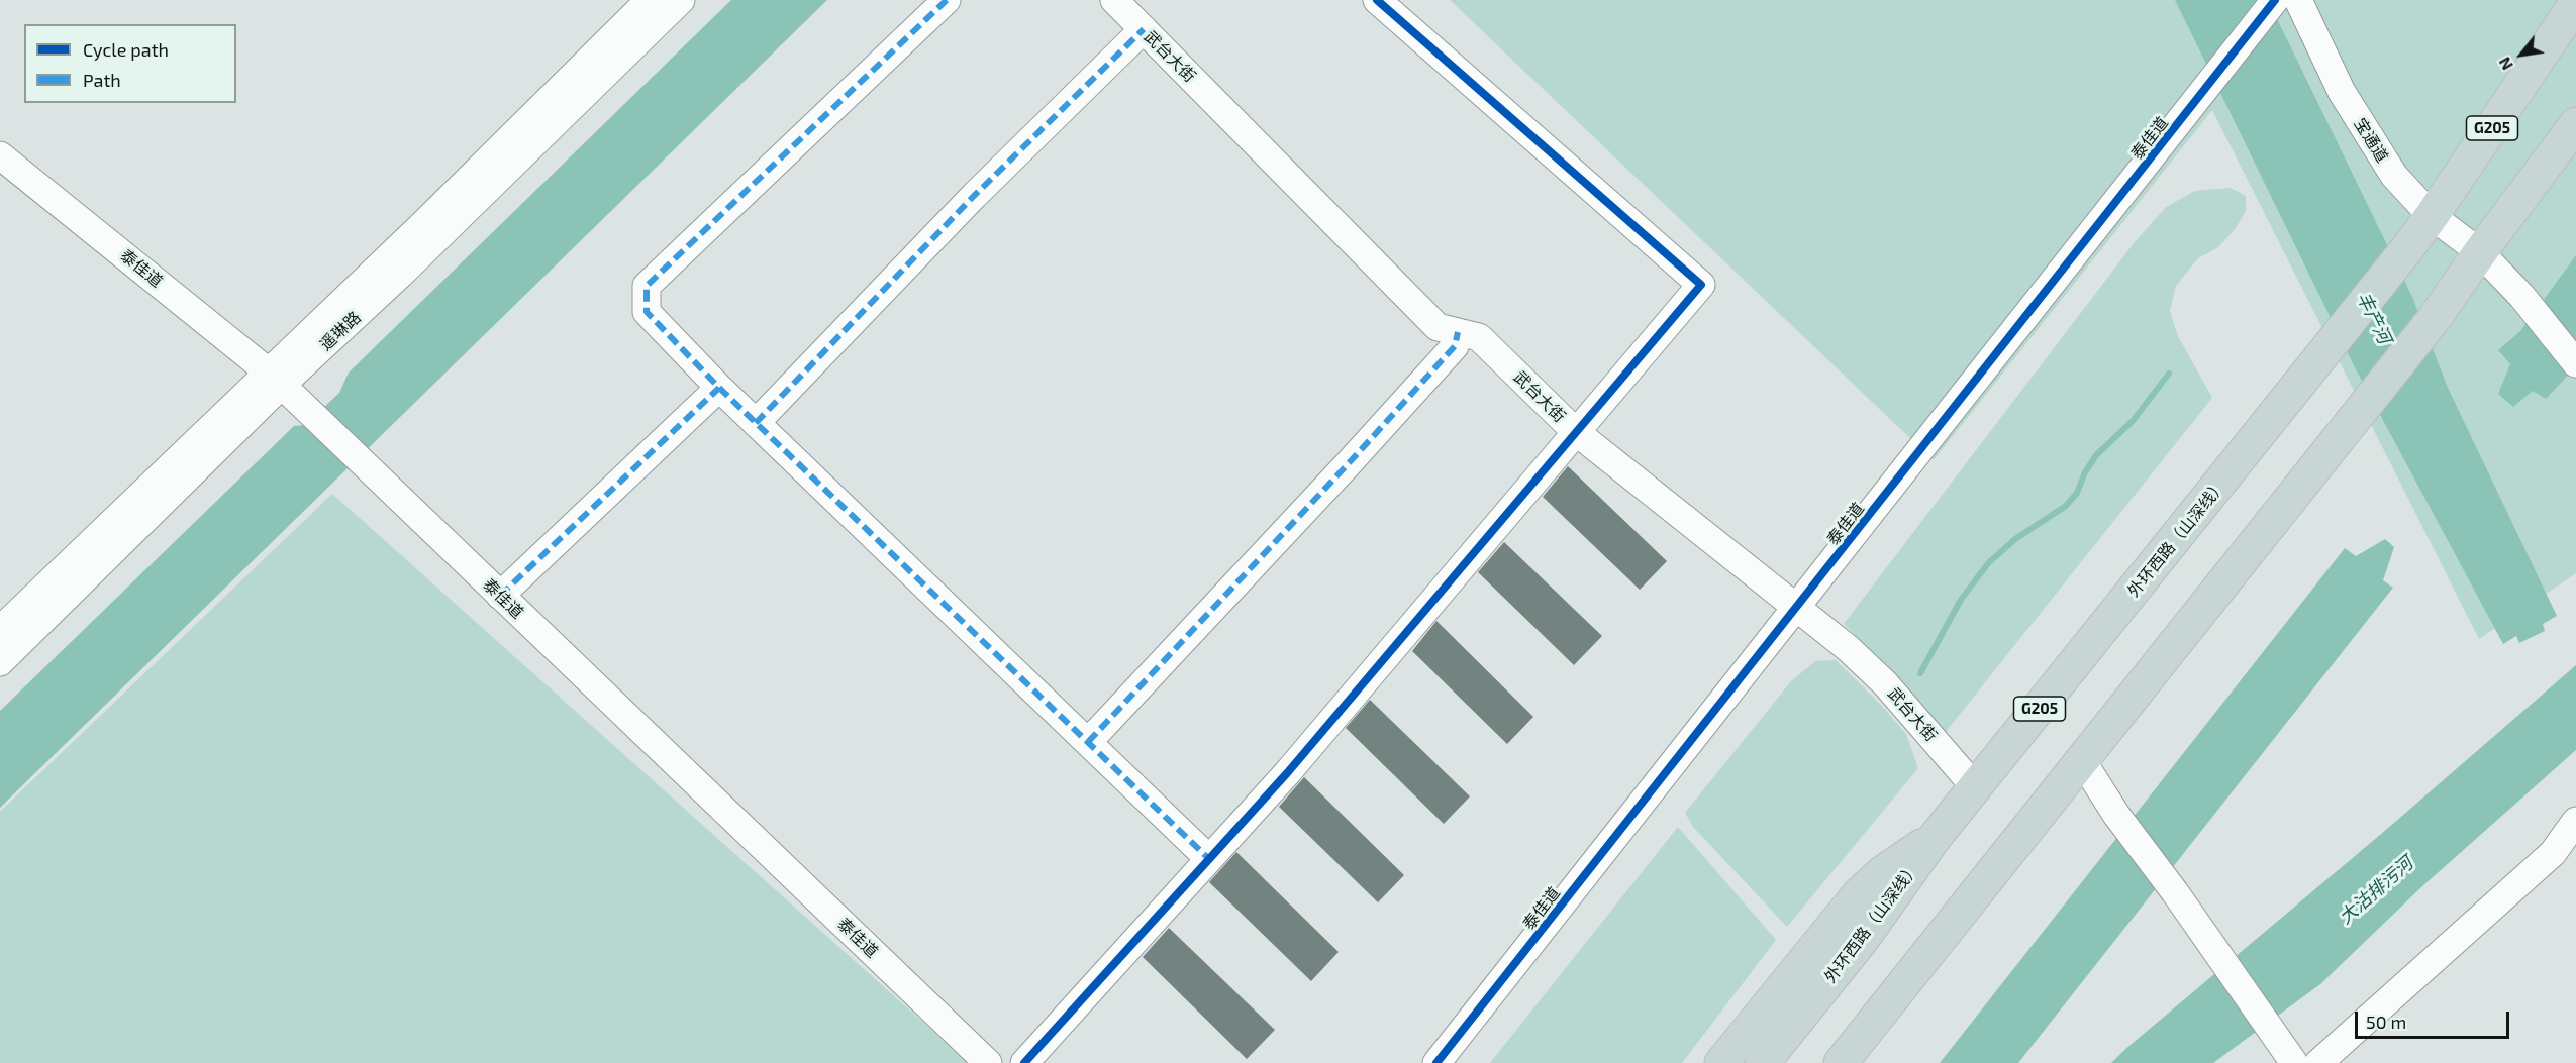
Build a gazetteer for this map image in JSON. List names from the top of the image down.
{
  "streets": {
    "highway": ["G205", "外环西路（山深线）"],
    "street": [
      "武台大街",
      "泰佳道",
      "宝通道",
      "遥琳路"
    ]
  },
  "crossings": [
    ["武台大街", "泰佳道"],
    ["武台大街", "外环西路（山深线）"],
    ["泰佳道", "遥琳路"],
    ["宝通道", "外环西路（山深线）"]
  ],
  "water": ["丰产河", "大沽排污河"],
  "legend": ["Cycle path", "Path"],
  "scale_bar": "50 m",
  "north": "bottom left"
}
